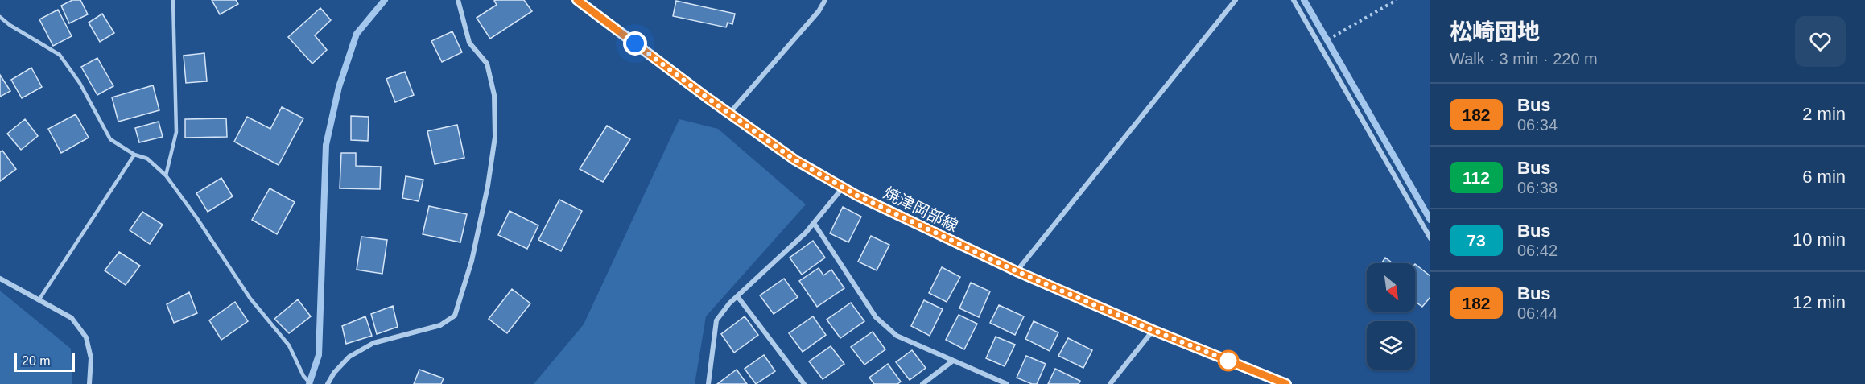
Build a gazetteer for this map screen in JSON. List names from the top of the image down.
{
  "streets": {
    "main road": ["焼津岡部線"]
  },
  "lines": ["bus line 182"],
  "scale_bar": "20 m",
  "north": "bottom right",
  "page": {
    "heading": ["松崎団地", "Walk · 3 min · 220 m"],
    "list": [
      {
        "mark": "182",
        "name": "Bus",
        "note": "06:34",
        "value": "2 min"
      },
      {
        "mark": "112",
        "name": "Bus",
        "note": "06:38",
        "value": "6 min"
      },
      {
        "mark": "73",
        "name": "Bus",
        "note": "06:42",
        "value": "10 min"
      },
      {
        "mark": "182",
        "name": "Bus",
        "note": "06:44",
        "value": "12 min"
      }
    ],
    "scale": "20 m"
  }
}
